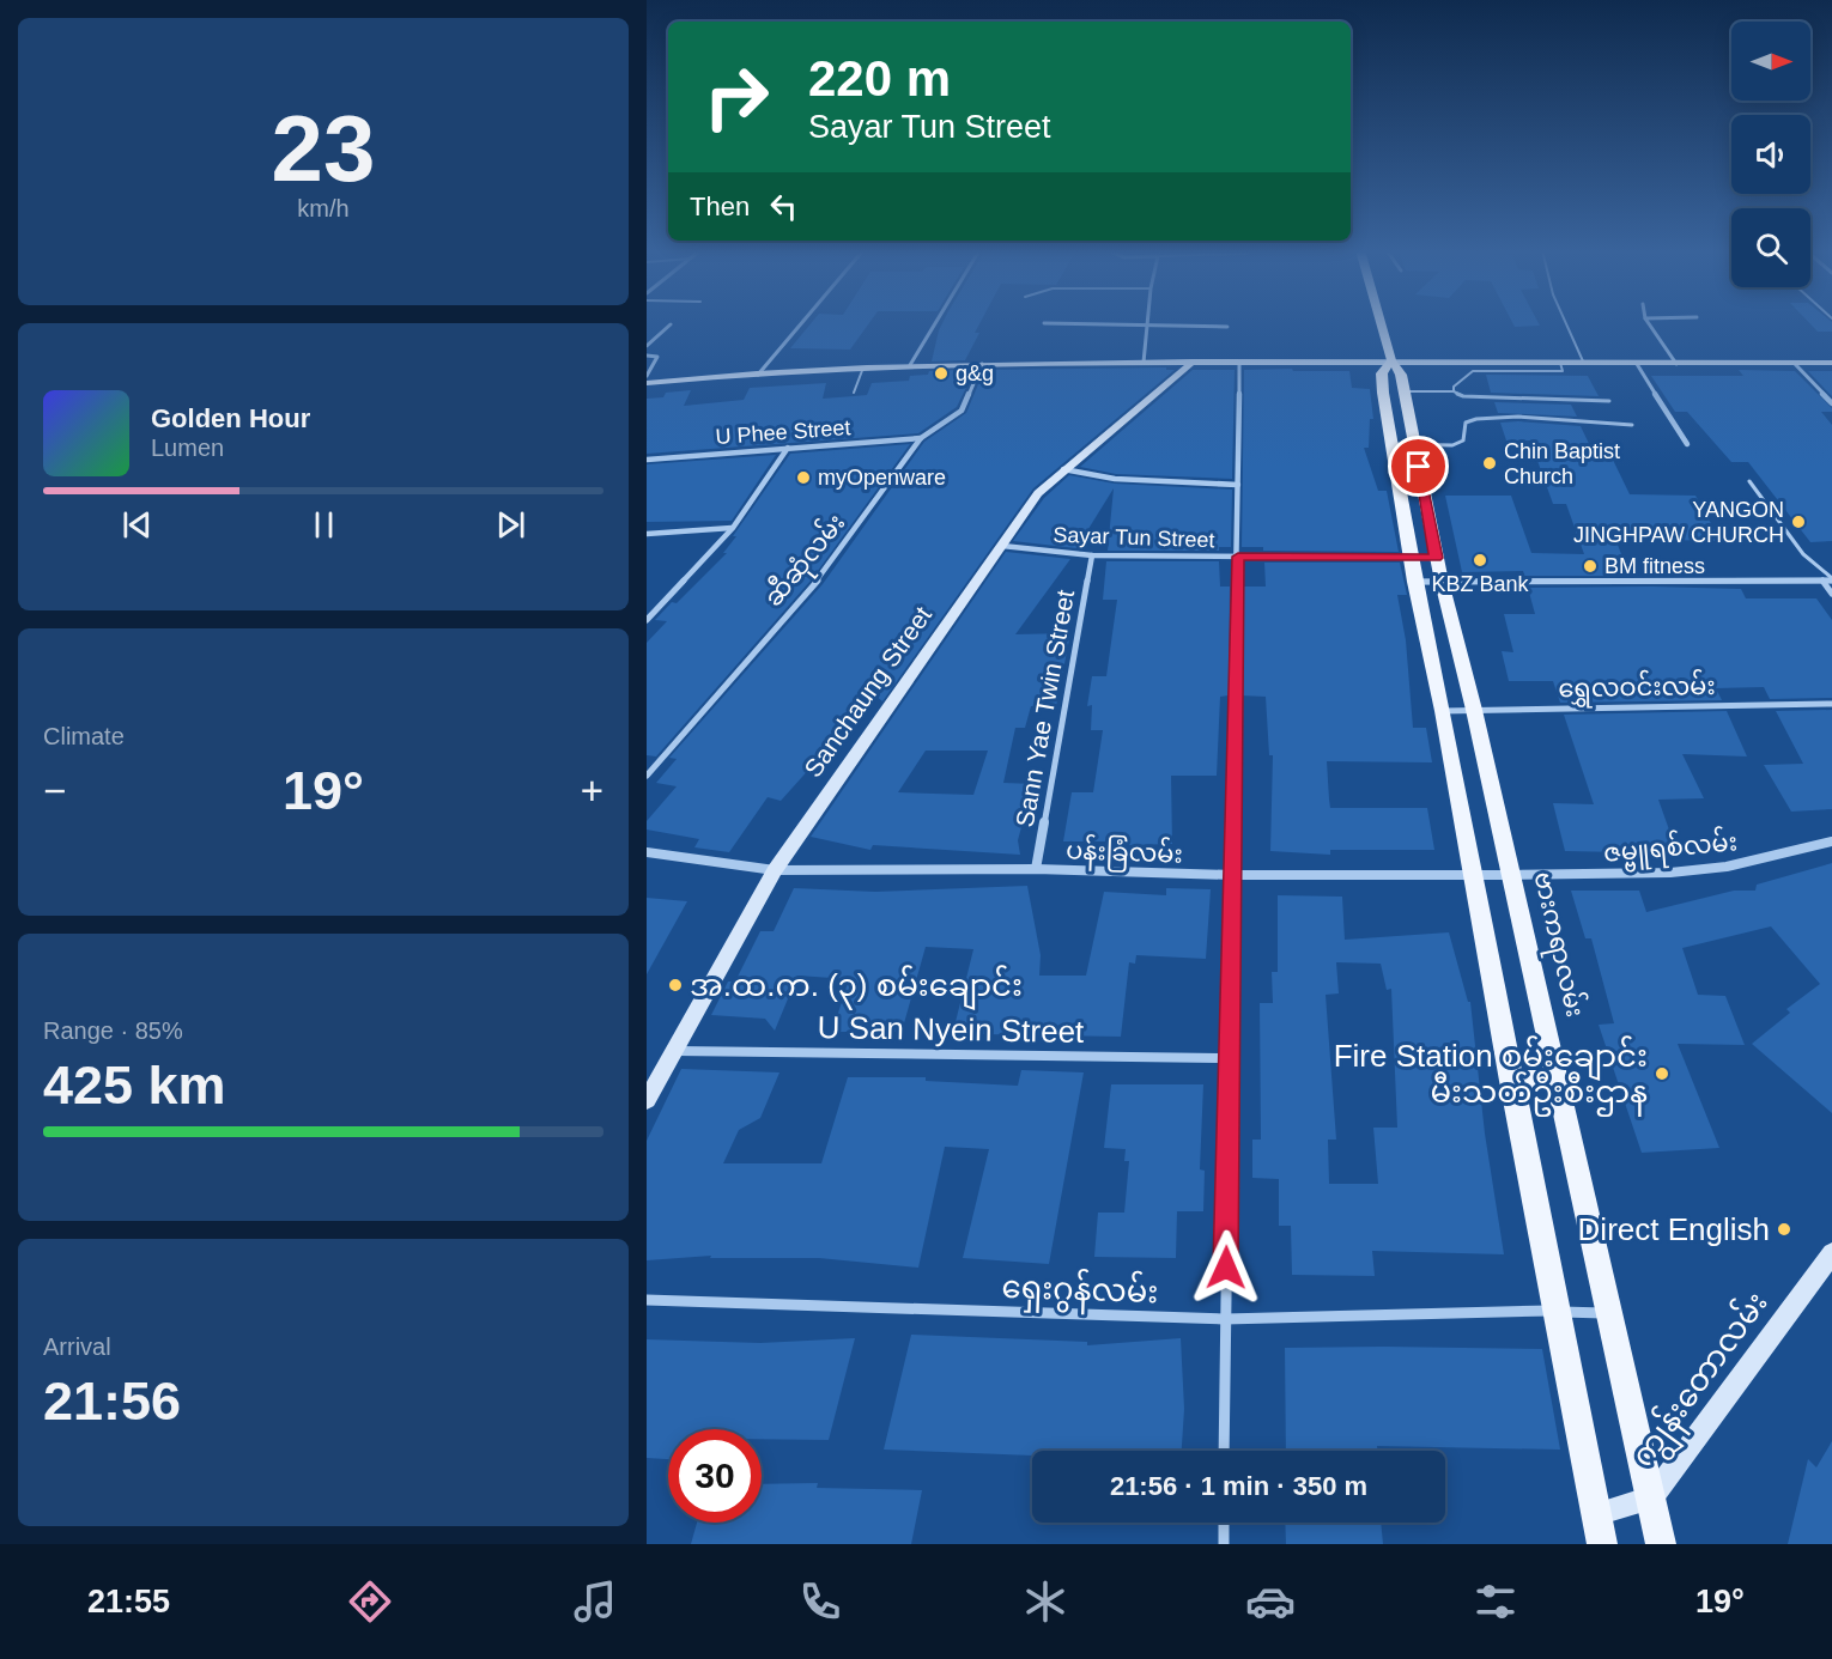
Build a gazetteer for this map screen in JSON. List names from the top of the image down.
{
  "streets": {
    "main road": ["Sanchaung Street", "ဗားကရာလမ်း", "ကျွန်းတောလမ်း"],
    "street": [
      "U Phee Street",
      "Sayar Tun Street",
      "ဆီဆုံလမ်း",
      "ရွှေလဝင်းလမ်း",
      "Sann Yae Twin Street",
      "ဇမ္ဗူရစ်လမ်း",
      "ပန်းခြံလမ်း",
      "U San Nyein Street",
      "ရှေးဂွန်လမ်း"
    ]
  },
  "crossings": [
    ["U Phee Street", "ဆီဆုံလမ်း"],
    ["Sayar Tun Street", "Sanchaung Street"],
    ["Sayar Tun Street", "Sann Yae Twin Street"],
    ["Sayar Tun Street", "ဗားကရာလမ်း"],
    ["ရွှေလဝင်းလမ်း", "ဗားကရာလမ်း"],
    ["Sanchaung Street", "ပန်းခြံလမ်း"],
    ["Sanchaung Street", "U San Nyein Street"],
    ["Sann Yae Twin Street", "ပန်းခြံလမ်း"],
    ["ဇမ္ဗူရစ်လမ်း", "ပန်းခြံလမ်း"],
    ["ဇမ္ဗူရစ်လမ်း", "ဗားကရာလမ်း"],
    ["ပန်းခြံလမ်း", "ဗားကရာလမ်း"],
    ["ဗားကရာလမ်း", "ရှေးဂွန်လမ်း"],
    ["ဗားကရာလမ်း", "ကျွန်းတောလမ်း"]
  ],
  "places": [
    "g&g",
    "Chin Baptist Church",
    "myOpenware",
    "YANGON JINGHPAW CHURCH",
    "KBZ Bank",
    "BM fitness",
    "အ.ထ.က. (၃) စမ်းချောင်း",
    "Fire Station စမ်းချောင်း မီးသတ်ဦးစီးဌာန",
    "Direct English"
  ],
  "north": "right",
  "page": {
    "tile": [
      ["23", "km/h"],
      "Climate",
      ["Range · 85%", "425 km"],
      ["Arrival", "21:56"]
    ],
    "turn": ["220 m", "Sayar Tun Street"],
    "then": "Then",
    "song": ["Golden Hour", "Lumen"],
    "heat": ["−", "19°", "+"],
    "limit": "30",
    "trip": "21:56 · 1 min · 350 m",
    "tabs": ["21:55", "19°"]
  }
}
